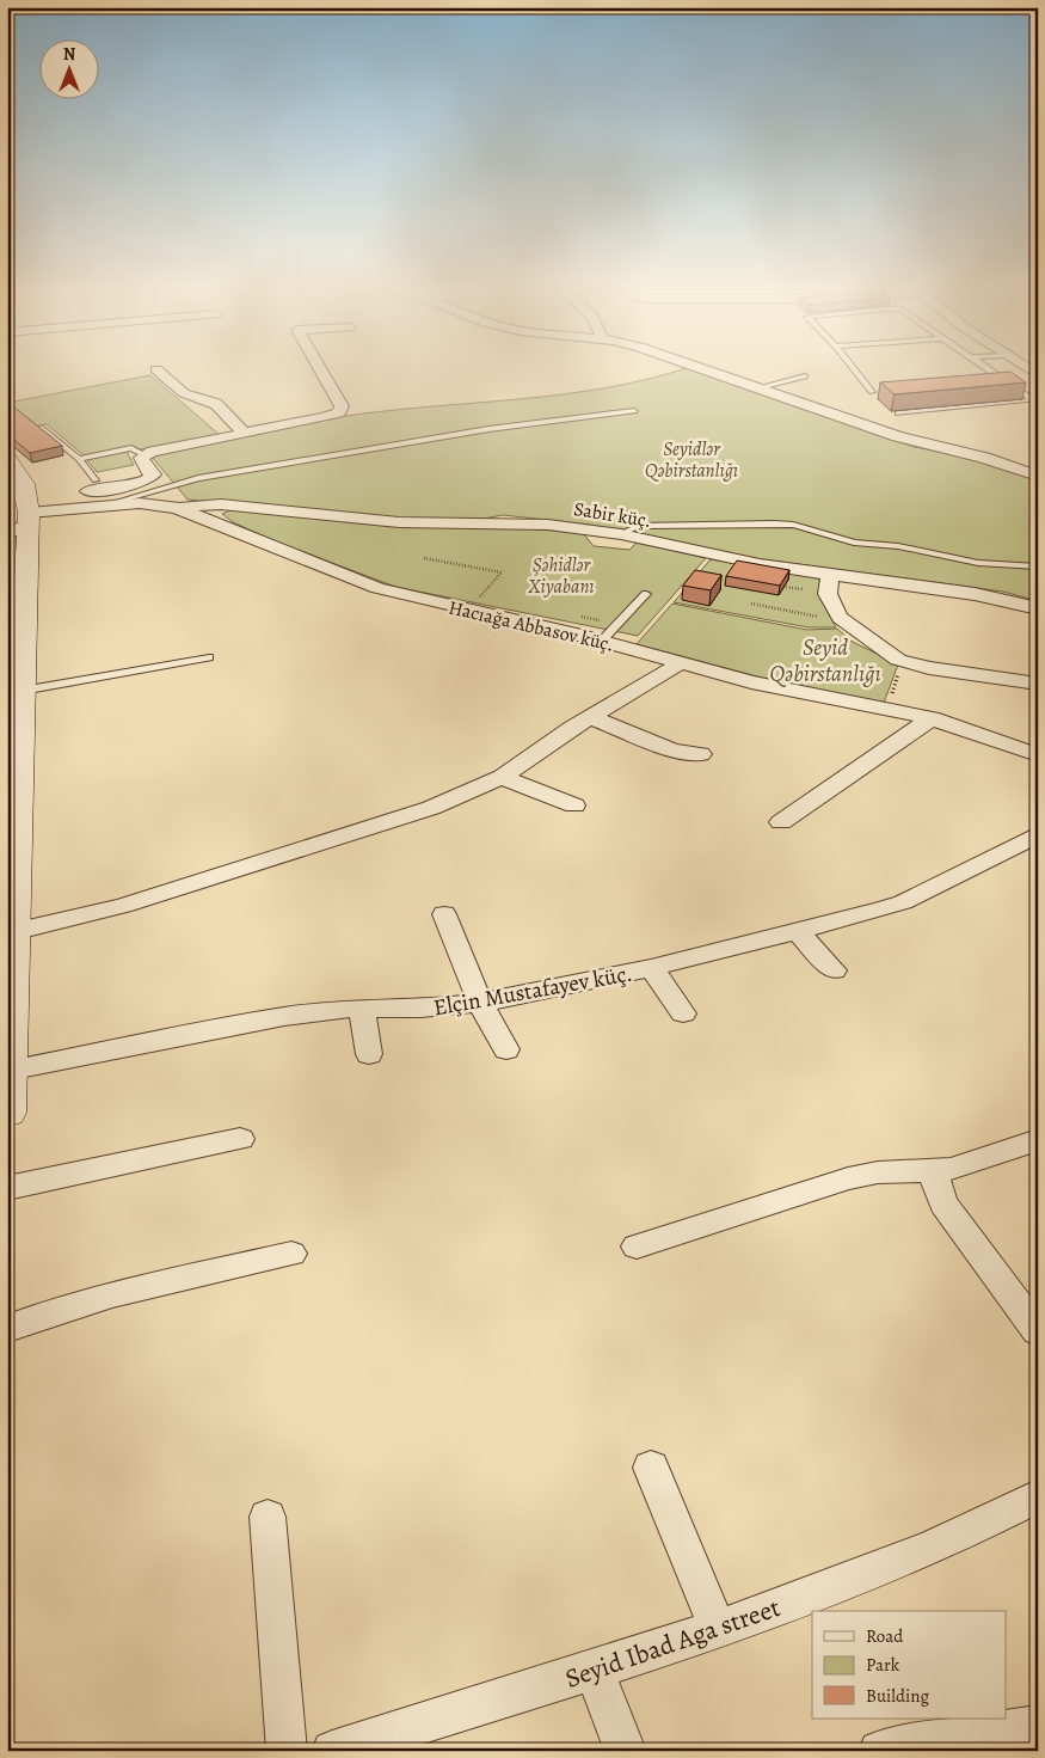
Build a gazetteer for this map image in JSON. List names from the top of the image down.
{
  "streets": {
    "street": [
      "Sabir küç.",
      "Hacıağa Abbasov küç.",
      "Elçin Mustafayev küç.",
      "Seyid Ibad Aga street"
    ]
  },
  "crossings": [
    ["Sabir küç.", "Hacıağa Abbasov küç."]
  ],
  "parks": ["Seyidlər Qəbirstanlığı", "Şəhidlər Xiyabanı", "Seyid Qəbirstanlığı"],
  "legend": ["Road", "Park", "Building"],
  "north": "top"
}
